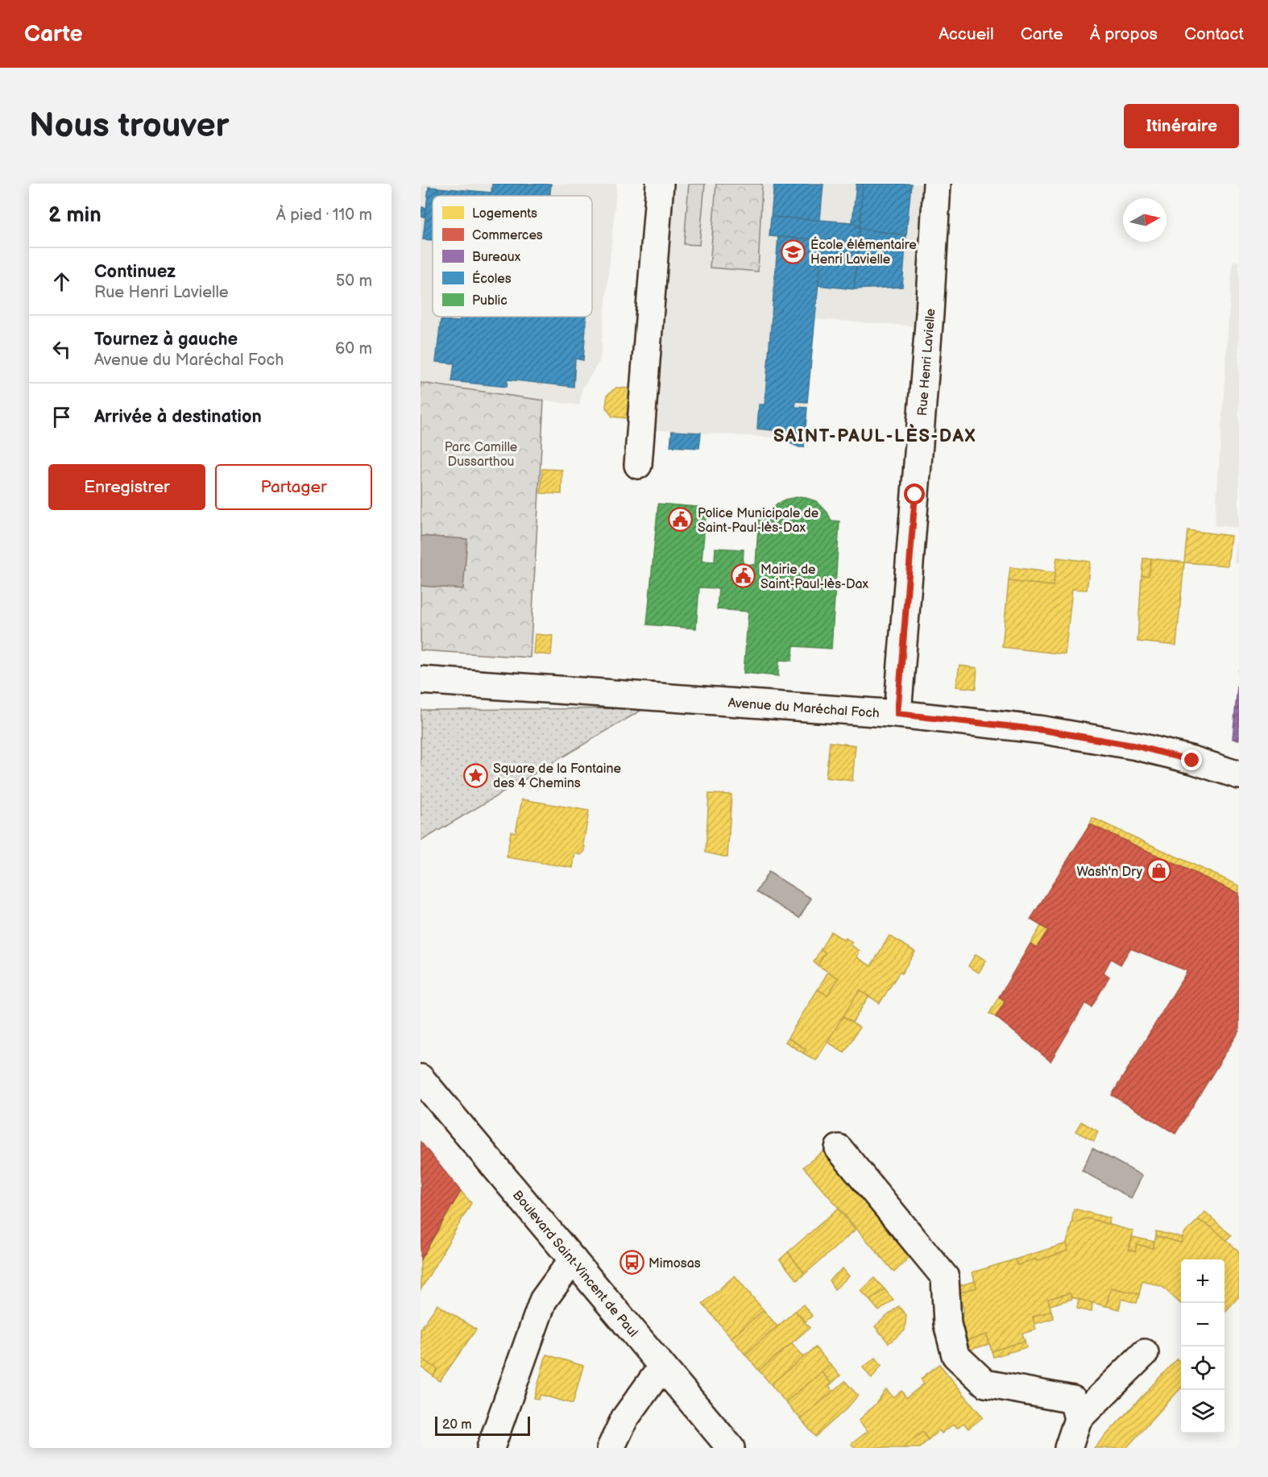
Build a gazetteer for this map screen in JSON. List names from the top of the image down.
{
  "streets": {
    "main road": ["Rue Henri Lavielle", "Avenue du Maréchal Foch", "Boulevard Saint-Vincent de Paul"]
  },
  "crossings": [
    ["Rue Henri Lavielle", "Avenue du Maréchal Foch"]
  ],
  "districts": ["SAINT-PAUL-LÈS-DAX"],
  "parks": ["Parc Camille Dussarthou"],
  "places": {
    "school or university": ["École élémentaire Henri Lavielle"],
    "public building": ["Police Municipale de Saint-Paul-lès-Dax", "Mairie de Saint-Paul-lès-Dax"],
    "place": ["Square de la Fontaine des 4 Chemins"],
    "shop": ["Wash'n Dry"],
    "bus stop": ["Mimosas"]
  },
  "legend": [
    "Logements",
    "Commerces",
    "Bureaux",
    "Écoles",
    "Public"
  ],
  "scale_bar": "20 m",
  "north": "right",
  "page": {
    "header": "Carte",
    "nav": [
      "Accueil",
      "Carte",
      "À propos",
      "Contact"
    ],
    "buttons": [
      "Itinéraire",
      ["Enregistrer", "Partager"]
    ],
    "title": "Nous trouver",
    "heading": ["2 min", "À pied · 110 m"],
    "list": [
      ["Continuez", "Rue Henri Lavielle", "50 m"],
      ["Tournez à gauche", "Avenue du Maréchal Foch", "60 m"],
      "Arrivée à destination"
    ],
    "map_buttons": ["+", "−"],
    "scale": "20 m"
  }
}
